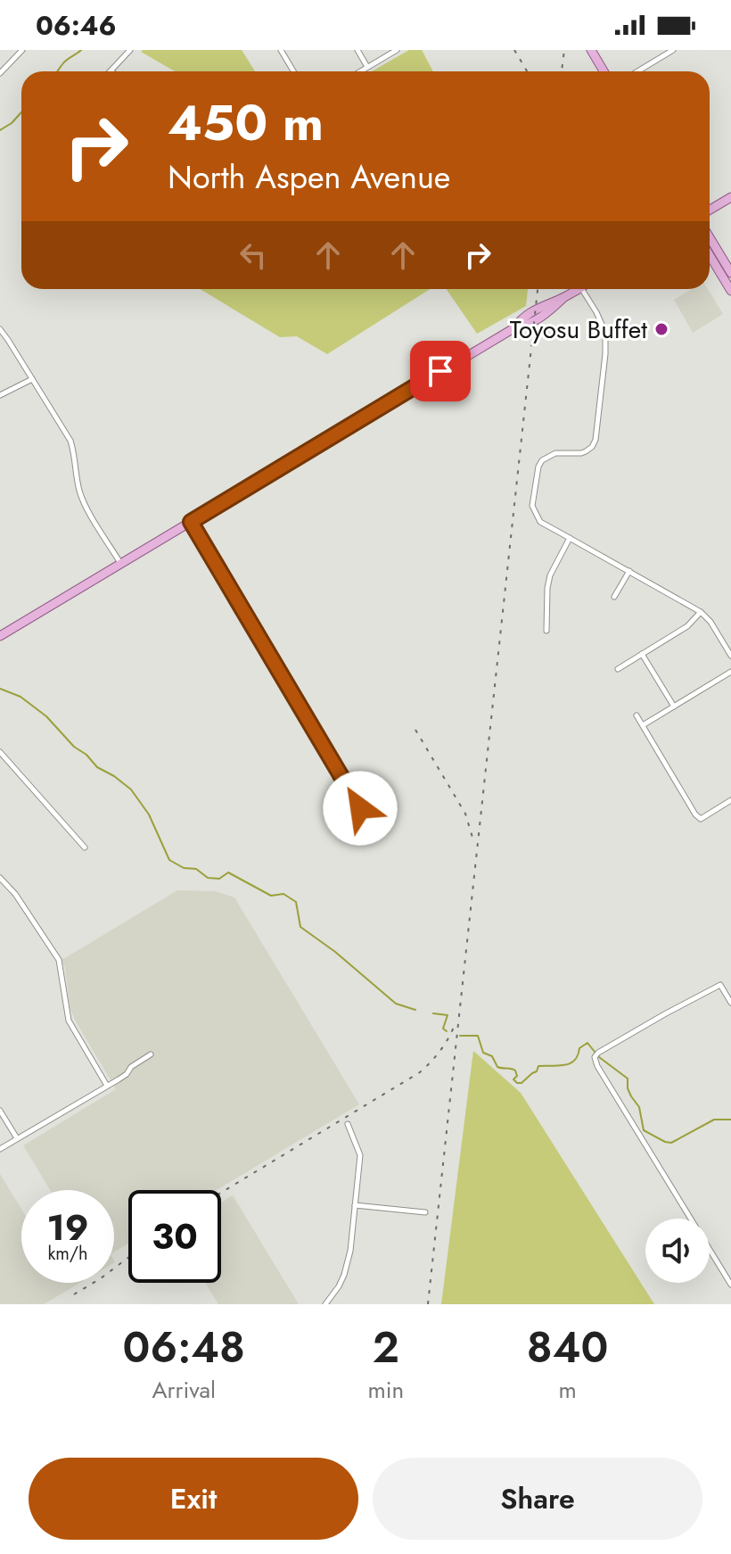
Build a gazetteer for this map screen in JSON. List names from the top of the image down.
{
  "places": ["Toyosu Buffet"],
  "page": {
    "status": "06:46",
    "turn": ["450 m", "North Aspen Avenue"],
    "speed": "19 km/h",
    "limit": "30",
    "eta": [
      "06:48",
      "Arrival",
      "2",
      "min",
      "840",
      "m"
    ],
    "buttons": ["Exit", "Share"]
  }
}
